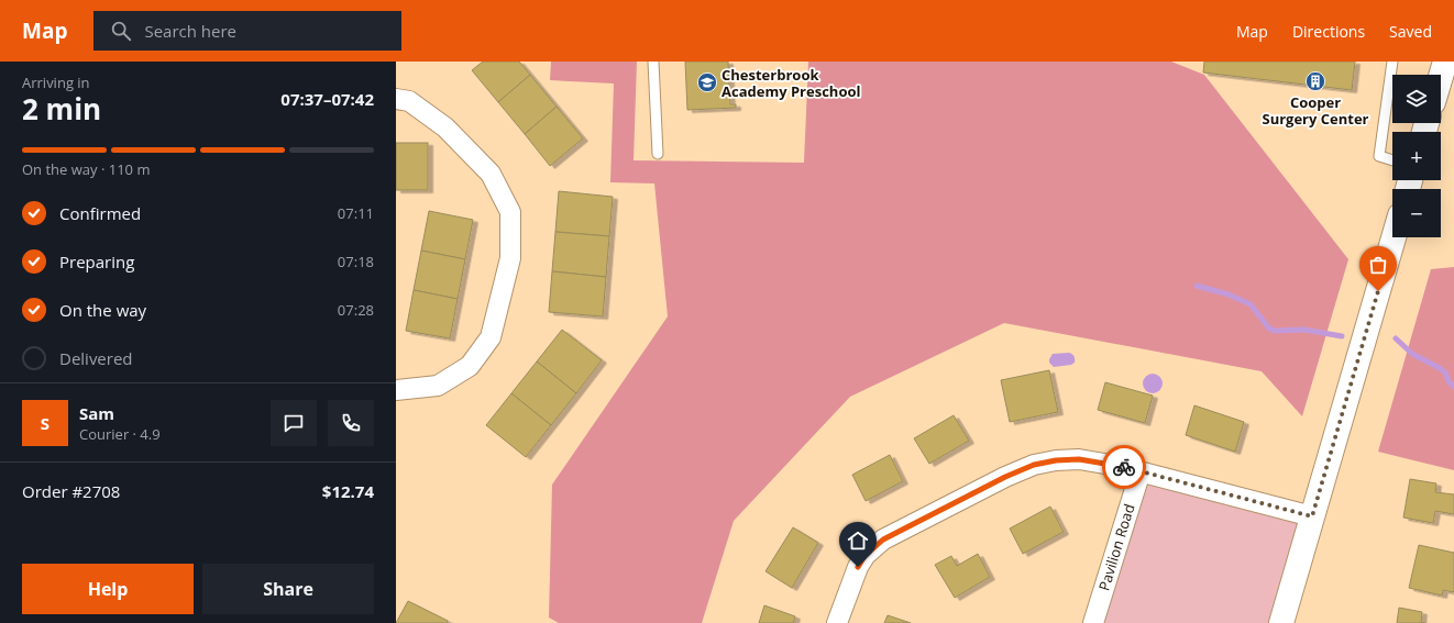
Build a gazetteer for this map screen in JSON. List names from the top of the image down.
{
  "streets": {
    "street": ["Pavilion Road"]
  },
  "places": {
    "building": ["Cooper Surgery Center"],
    "school or university": ["Chesterbrook Academy Preschool"]
  },
  "page": {
    "header": "Map",
    "search": "Search here",
    "nav": ["Map", "Directions", "Saved"],
    "heading": ["2 min", "Arriving in", "07:37–07:42"],
    "panel": [
      "Sam",
      "Courier · 4.9",
      "Order #2708",
      "$12.74"
    ],
    "map_buttons": ["+", "−"],
    "bar": "On the way · 110 m",
    "list": [
      ["Confirmed", "07:11"],
      ["Preparing", "07:18"],
      ["On the way", "07:28"],
      "Delivered"
    ],
    "round": "S",
    "buttons": ["Help", "Share"]
  }
}
